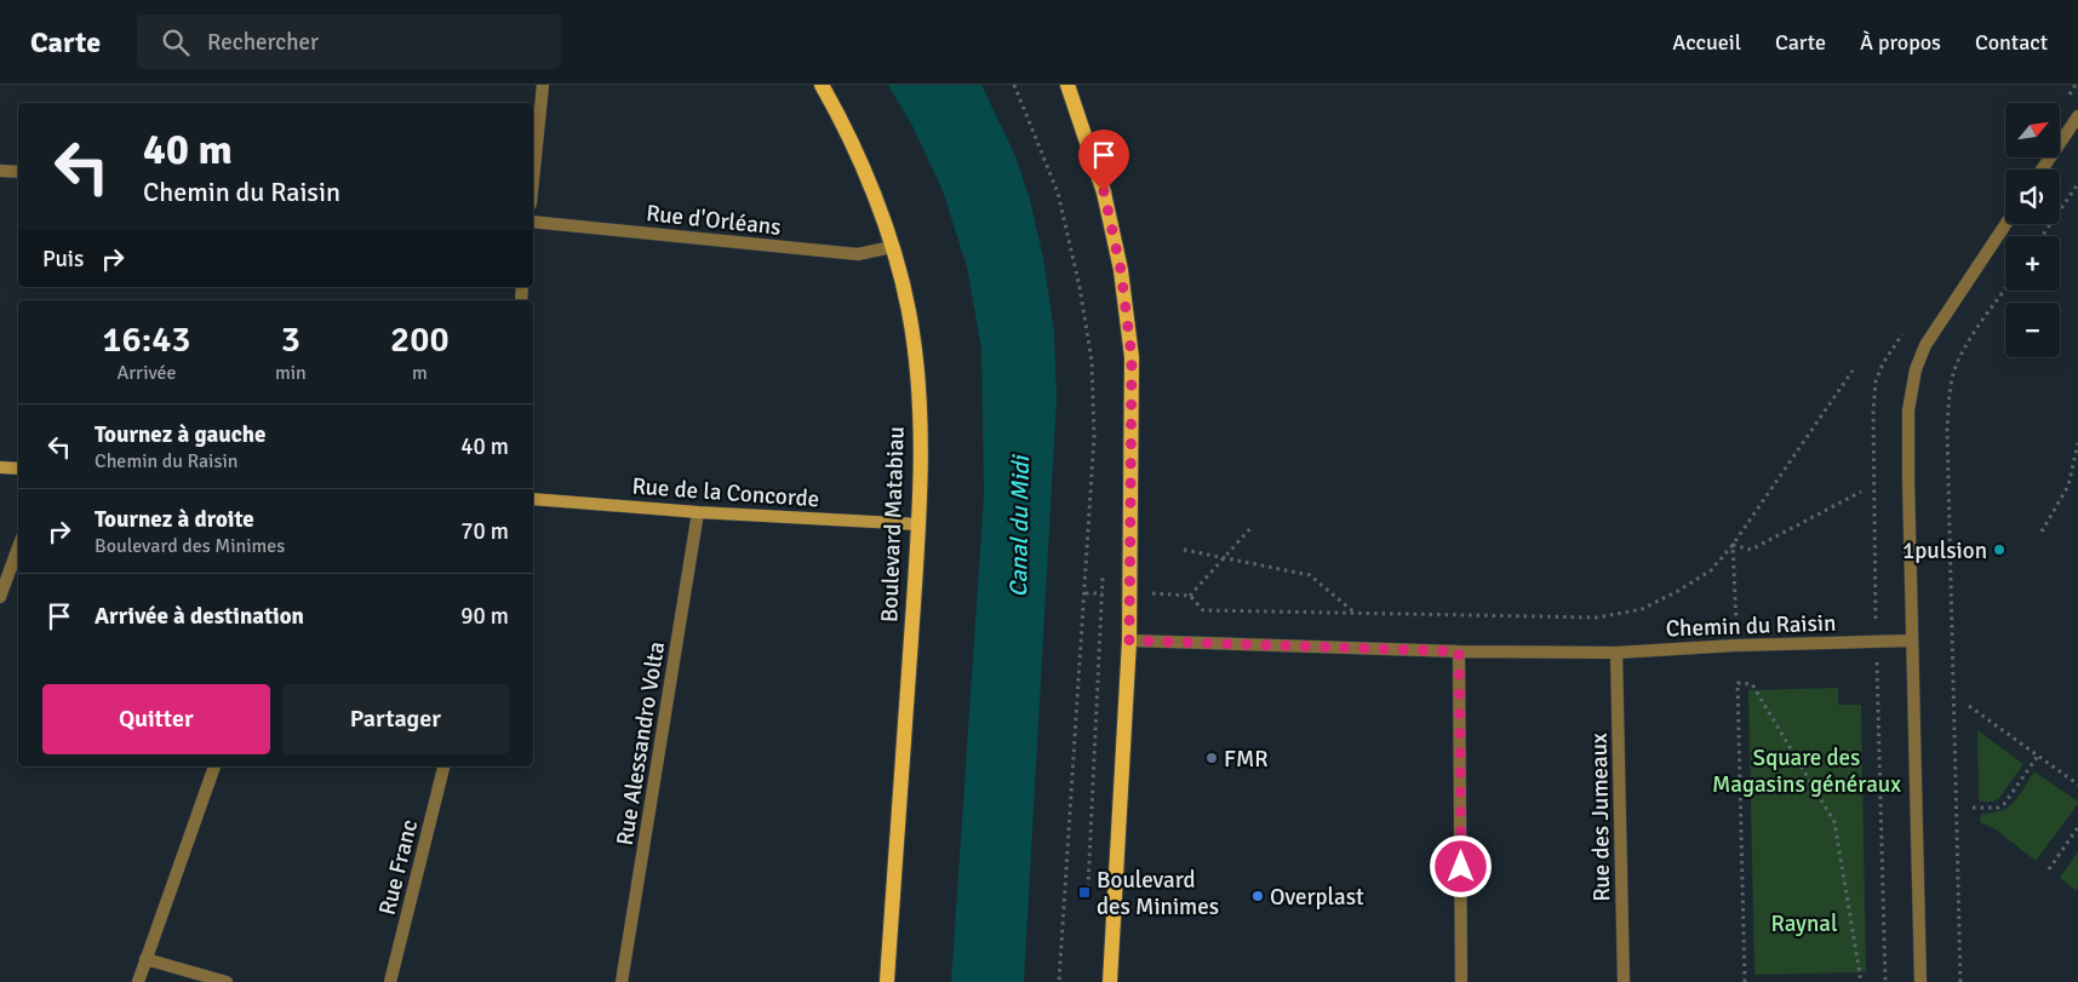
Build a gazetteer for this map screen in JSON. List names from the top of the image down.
{
  "streets": {
    "main road": ["Boulevard Matabiau"],
    "street": [
      "Rue d'Orléans",
      "Rue de la Concorde",
      "Chemin du Raisin",
      "Rue Alessandro Volta",
      "Rue des Jumeaux",
      "Rue Franc"
    ]
  },
  "crossings": [
    ["Rue d'Orléans", "Boulevard Matabiau"],
    ["Rue de la Concorde", "Boulevard Matabiau"],
    ["Rue de la Concorde", "Rue Alessandro Volta"],
    ["Chemin du Raisin", "Rue des Jumeaux"]
  ],
  "water": ["Canal du Midi"],
  "parks": ["Square des Magasins généraux", "Raynal"],
  "places": {
    "other": ["1pulsion", "FMR", "Overplast"],
    "transit": ["Boulevard des Minimes"]
  },
  "north": "top right",
  "page": {
    "header": "Carte",
    "search": "Rechercher",
    "nav": [
      "Accueil",
      "Carte",
      "À propos",
      "Contact"
    ],
    "map_buttons": ["+", "−"],
    "turn": ["40 m", "Chemin du Raisin"],
    "then": "Puis",
    "eta": [
      "16:43",
      "Arrivée",
      "3",
      "min",
      "200",
      "m"
    ],
    "list": [
      {
        "name": "Tournez à gauche",
        "note": "Chemin du Raisin",
        "value": "40 m"
      },
      {
        "name": "Tournez à droite",
        "note": "Boulevard des Minimes",
        "value": "70 m"
      },
      {
        "name": "Arrivée à destination",
        "value": "90 m"
      }
    ],
    "buttons": ["Quitter", "Partager"]
  }
}
